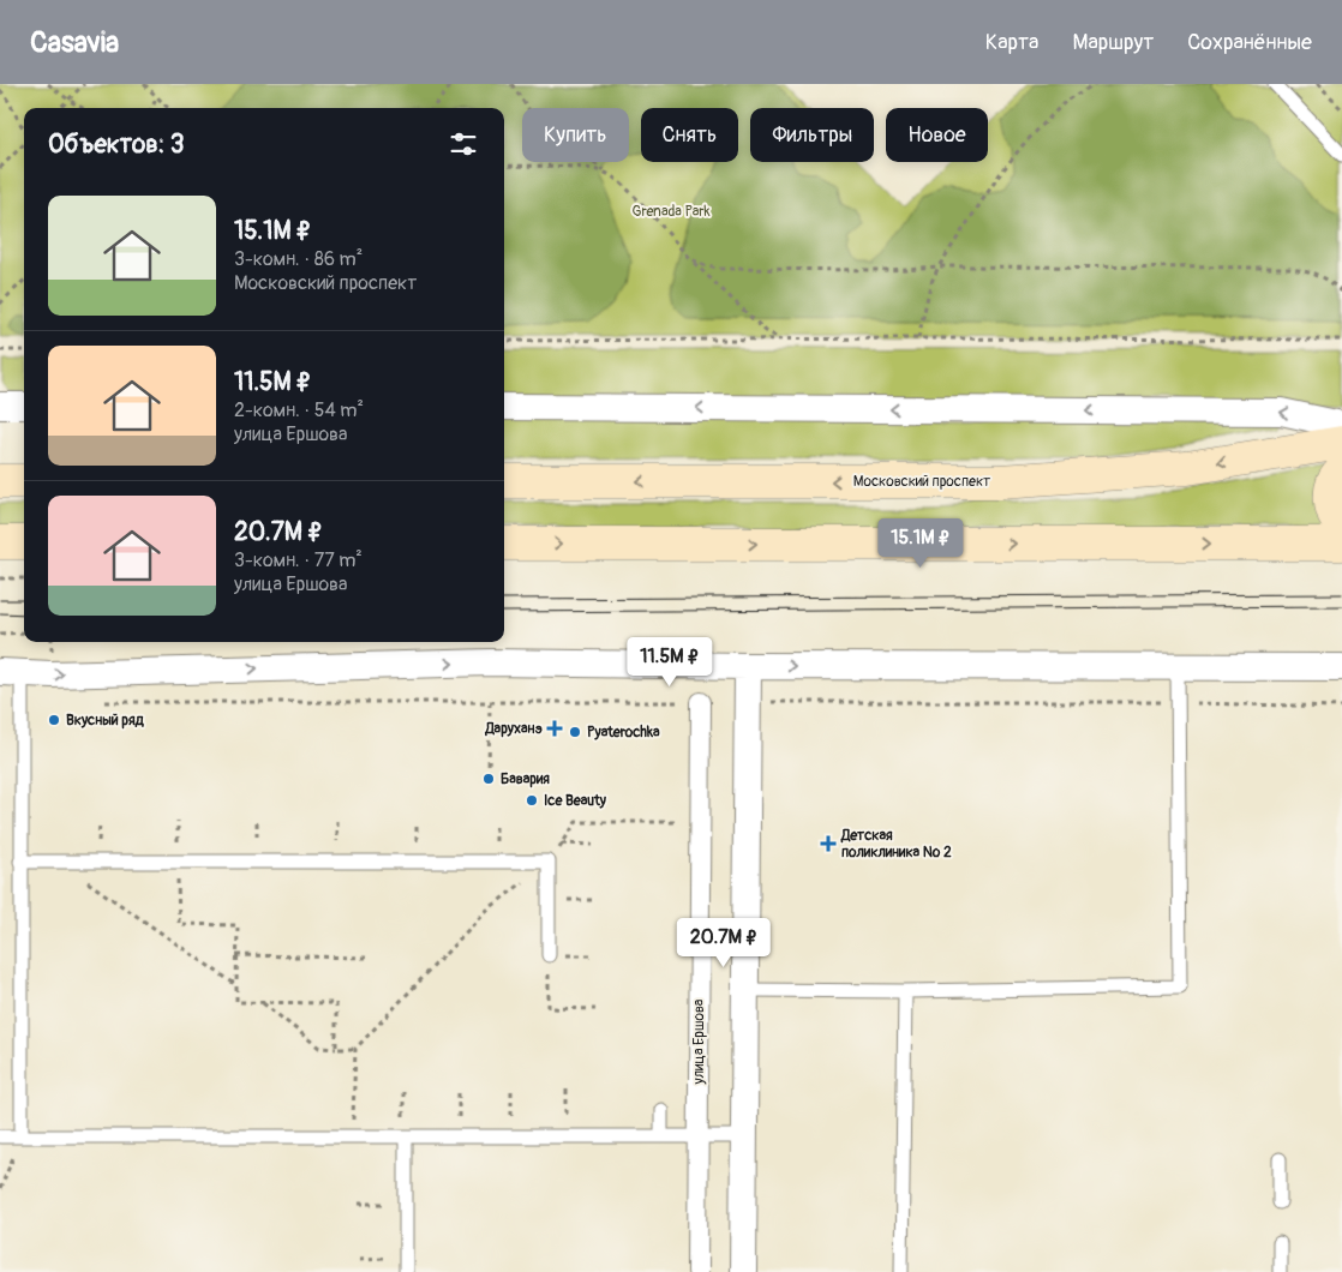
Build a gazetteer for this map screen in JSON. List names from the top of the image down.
{
  "streets": {
    "main road": ["Московский проспект"],
    "street": ["улица Ершова"]
  },
  "parks": ["Grenada Park"],
  "places": {
    "other": [
      "Вкусный ряд",
      "Pyaterochka",
      "Бавария",
      "Ice Beauty"
    ],
    "health": ["Даруханэ", "Детская поликлиника № 2"]
  },
  "page": {
    "header": "Casavia",
    "nav": ["Карта", "Маршрут", "Сохранённые"],
    "chip": [
      "Купить",
      "Снять",
      "Фильтры",
      "Новое"
    ],
    "heading": "Объектов: 3",
    "list": [
      {
        "name": "15.1M ₽",
        "note": "3-комн. · 86 m² · Московский проспект"
      },
      {
        "name": "11.5M ₽",
        "note": "2-комн. · 54 m² · улица Ершова"
      },
      {
        "name": "20.7M ₽",
        "note": "3-комн. · 77 m² · улица Ершова"
      }
    ],
    "price": ["15.1M ₽", "11.5M ₽", "20.7M ₽"]
  }
}
